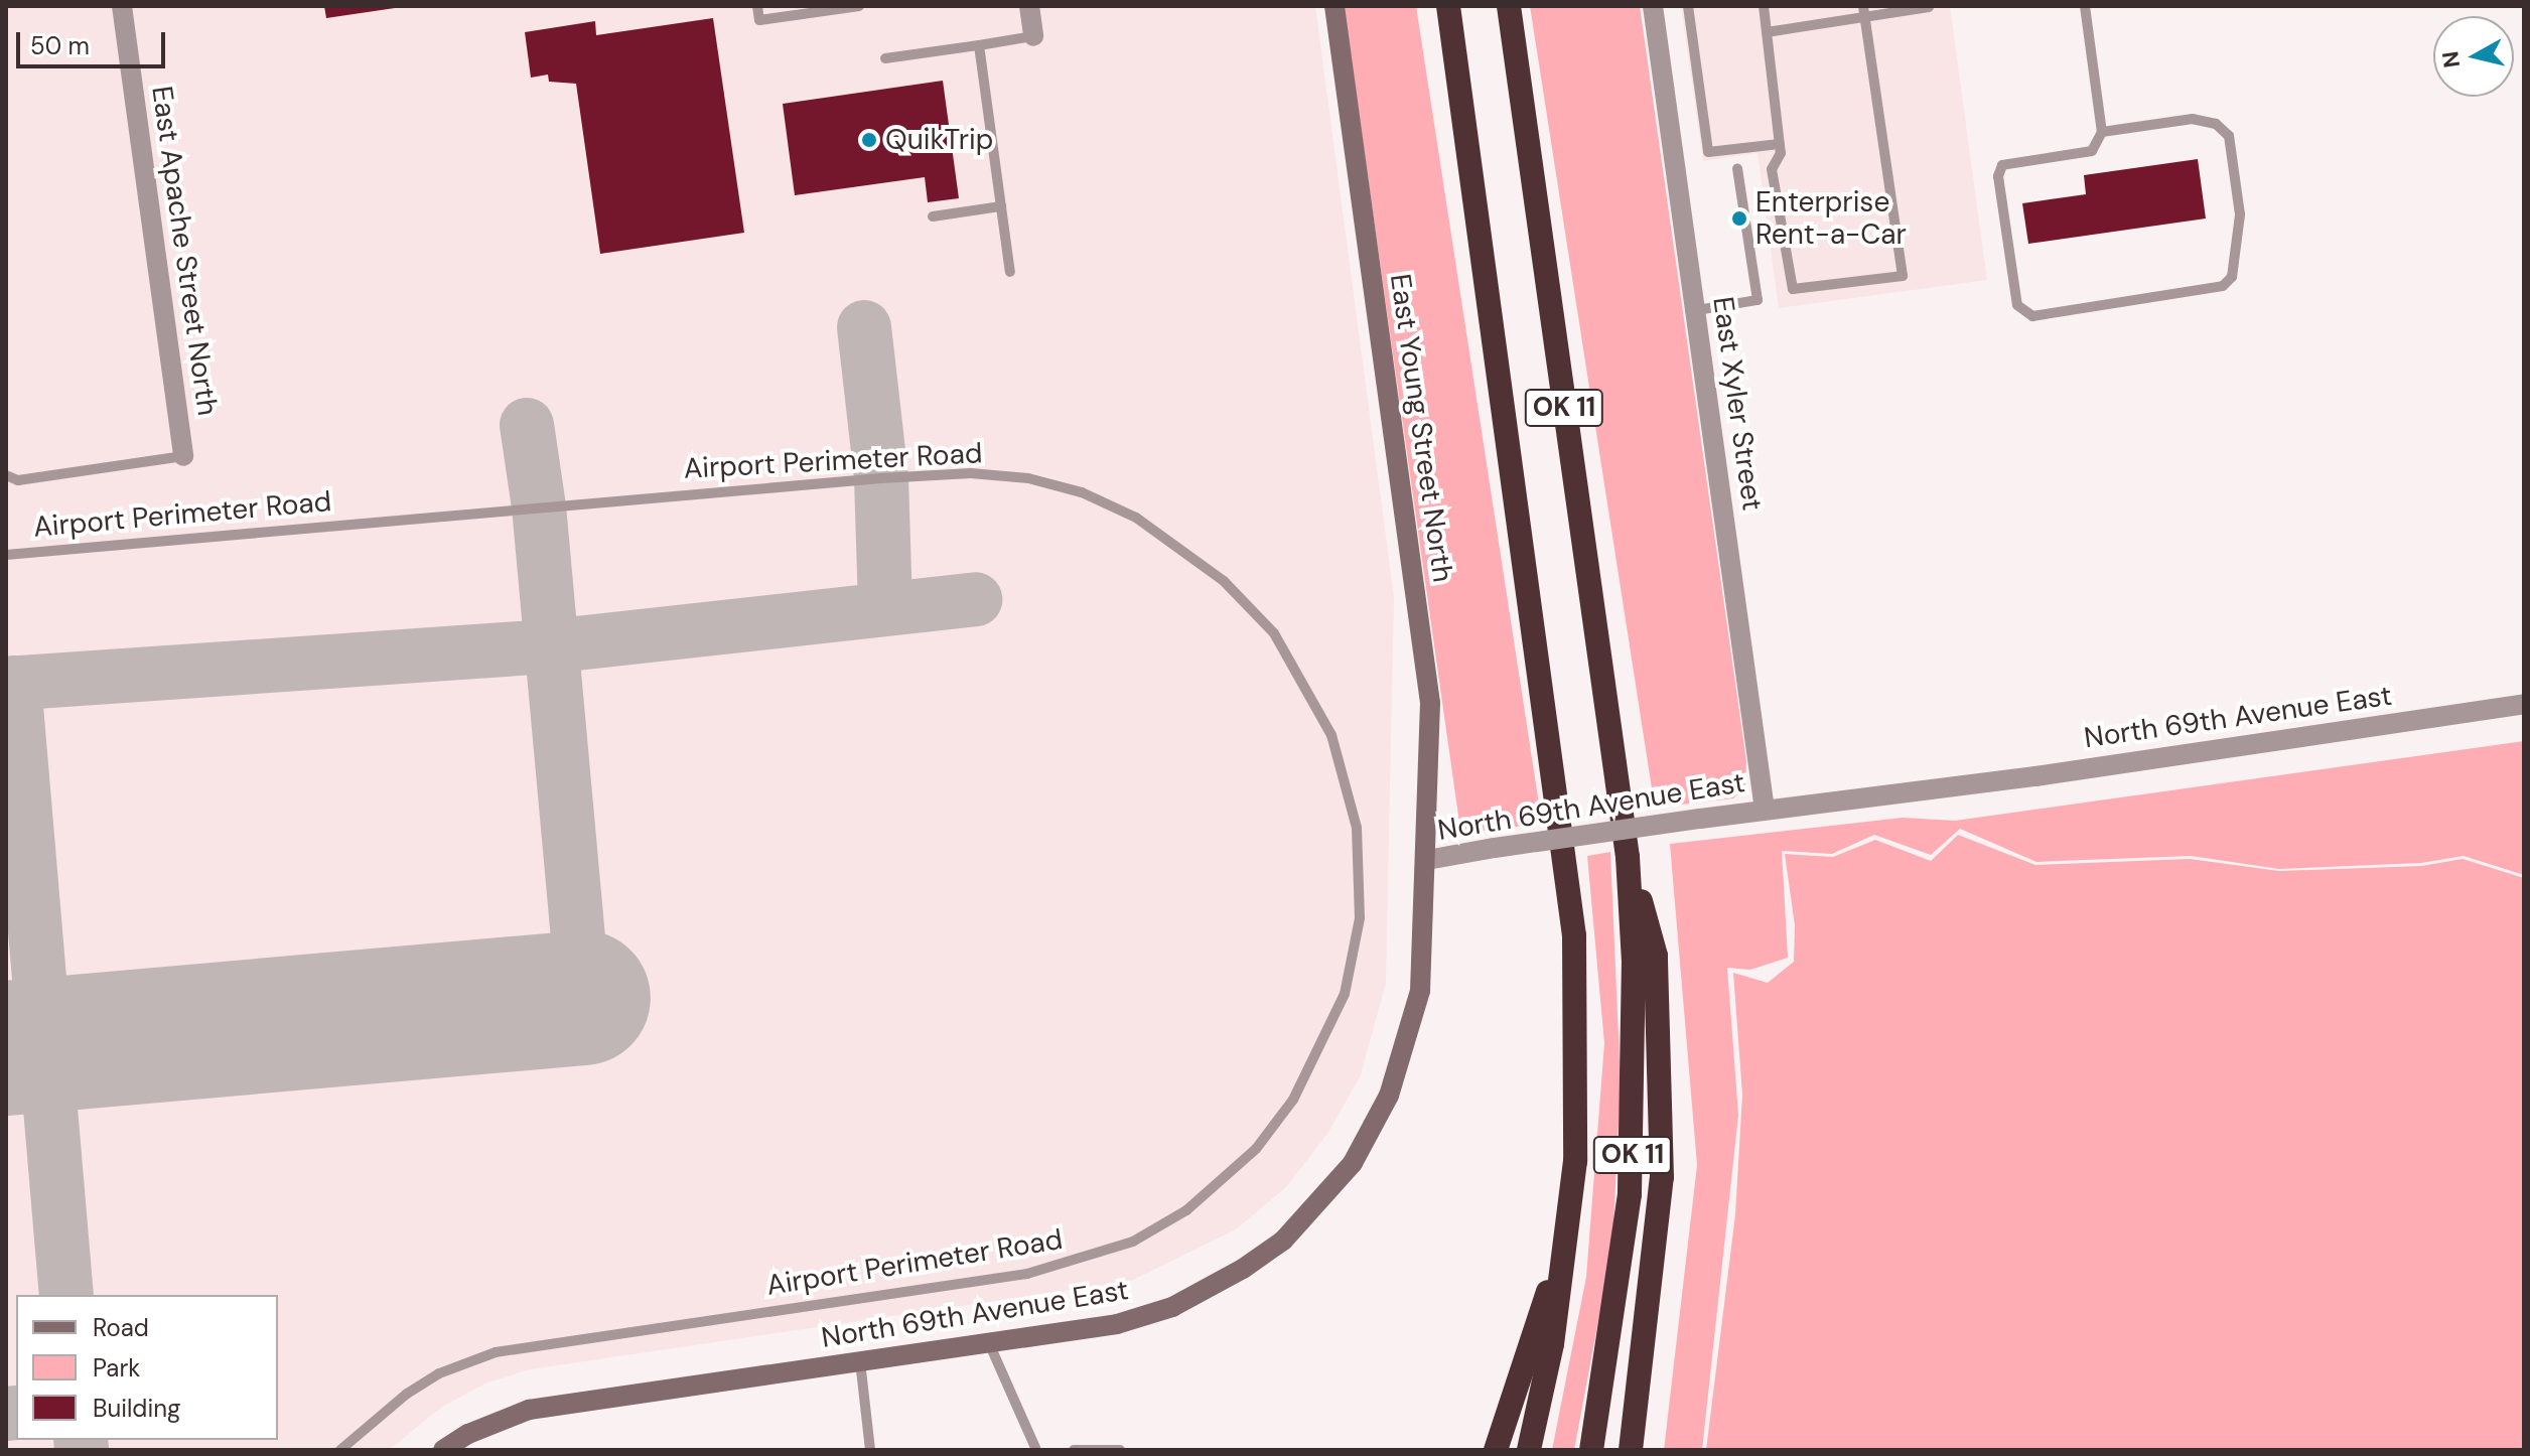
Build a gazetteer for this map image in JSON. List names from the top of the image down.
{
  "streets": {
    "highway": ["OK 11"],
    "street": [
      "East Apache Street North",
      "East Xyler Street",
      "East Young Street North",
      "North 69th Avenue East"
    ],
    "lane": ["Airport Perimeter Road"]
  },
  "crossings": [
    ["East Xyler Street", "North 69th Avenue East"],
    ["East Young Street North", "North 69th Avenue East"]
  ],
  "places": ["QuikTrip", "Enterprise Rent-a-Car"],
  "legend": ["Road", "Park", "Building"],
  "scale_bar": "50 m",
  "north": "left"
}
